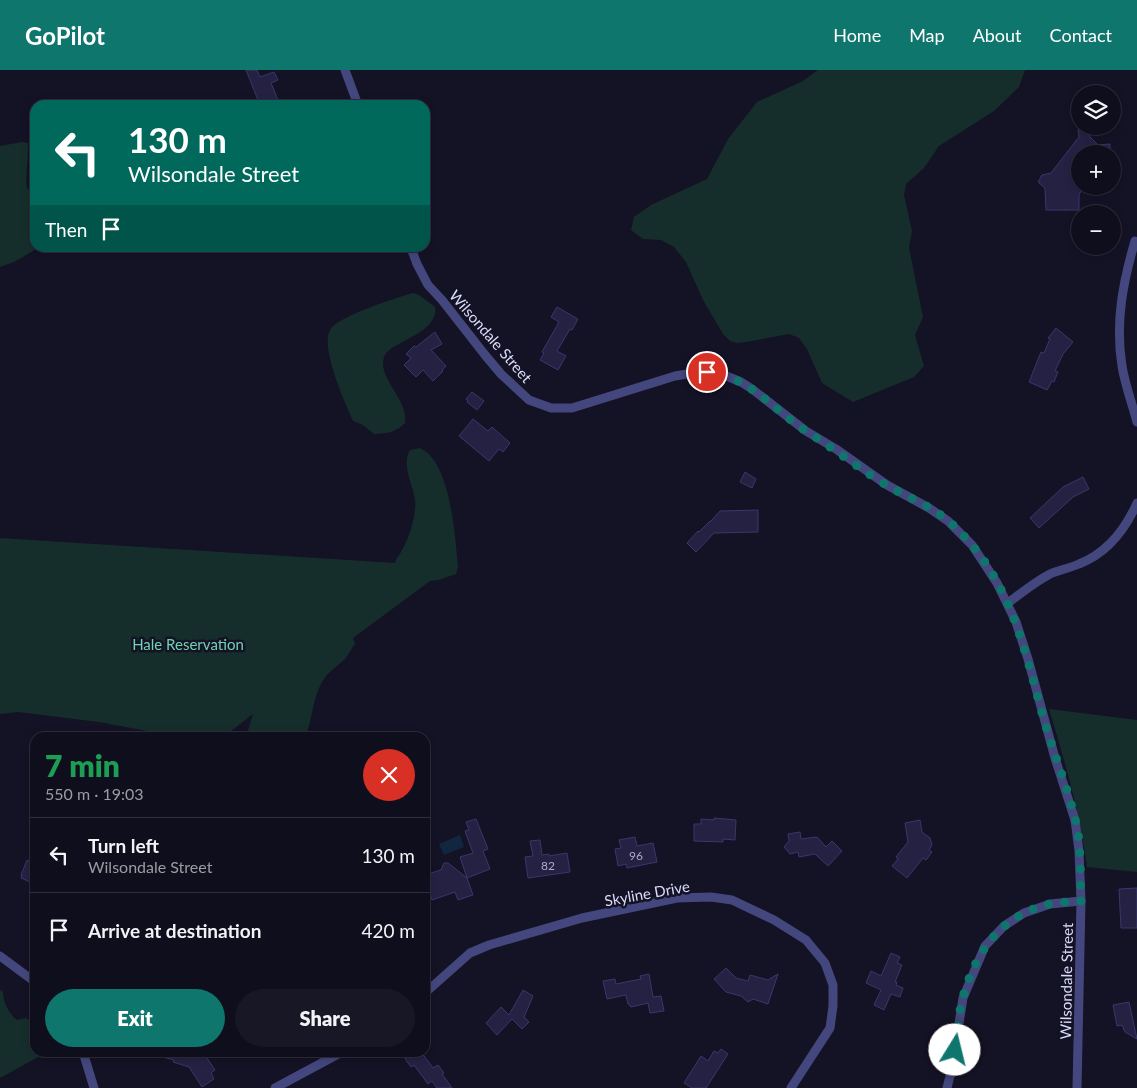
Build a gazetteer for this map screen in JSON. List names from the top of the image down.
{
  "streets": {
    "street": ["Wilsondale Street", "Skyline Drive"]
  },
  "parks": ["Hale Reservation"],
  "house_numbers": ["96", "82"],
  "page": {
    "header": "GoPilot",
    "nav": [
      "Home",
      "Map",
      "About",
      "Contact"
    ],
    "map_buttons": ["+", "−"],
    "turn": ["130 m", "Wilsondale Street"],
    "then": "Then",
    "heading": ["7 min", "550 m · 19:03"],
    "list": [
      {
        "name": "Turn left",
        "note": "Wilsondale Street",
        "value": "130 m"
      },
      {
        "name": "Arrive at destination",
        "value": "420 m"
      }
    ],
    "buttons": ["Exit", "Share"]
  }
}
